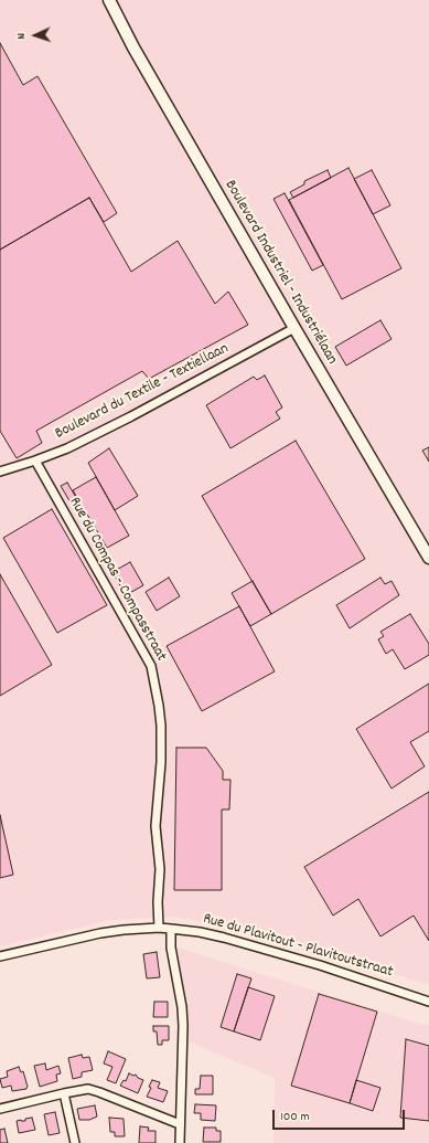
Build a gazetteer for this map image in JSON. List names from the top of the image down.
{
  "streets": {
    "main road": ["Boulevard Industriel - Industriélaan"],
    "street": ["Boulevard du Textile - Textiellaan", "Rue du Compas - Compasstraat", "Rue du Plavitout - Plavitoutstraat"]
  },
  "crossings": [
    ["Boulevard Industriel - Industriélaan", "Boulevard du Textile - Textiellaan"],
    ["Boulevard du Textile - Textiellaan", "Rue du Compas - Compasstraat"],
    ["Rue du Compas - Compasstraat", "Rue du Plavitout - Plavitoutstraat"]
  ],
  "scale_bar": "100 m",
  "north": "left"
}
